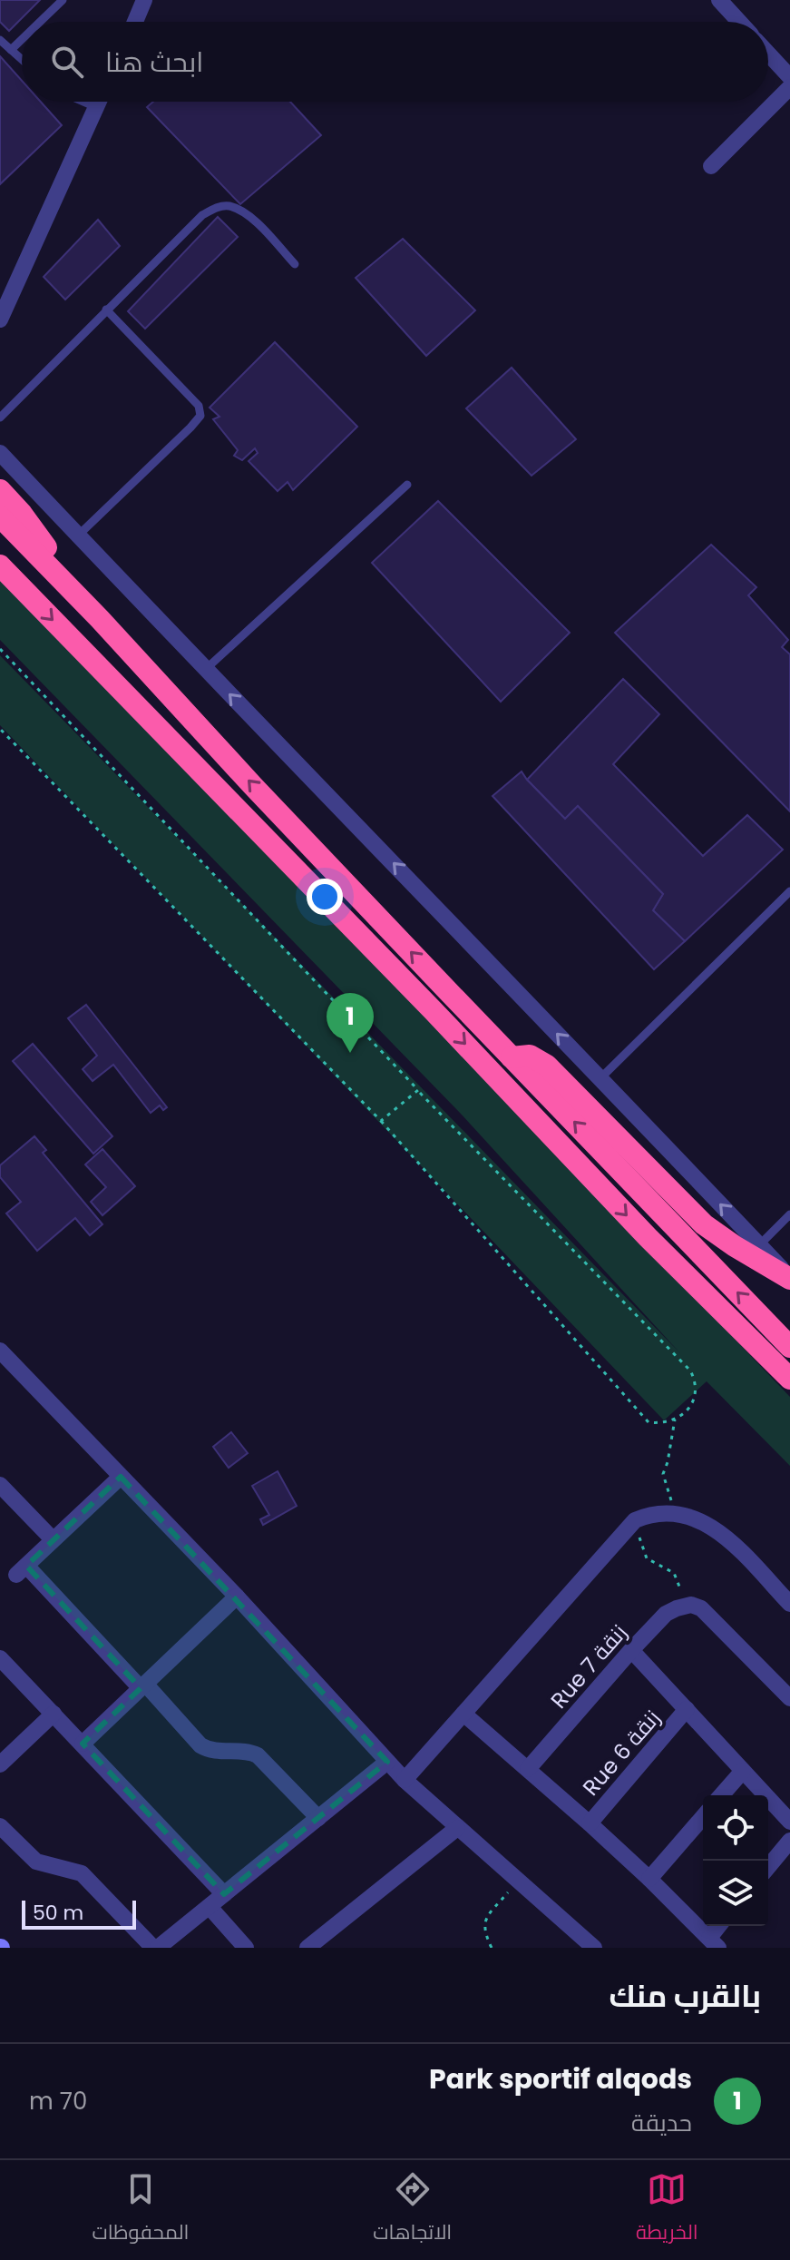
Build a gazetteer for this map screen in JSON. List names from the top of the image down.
{
  "streets": {
    "street": ["Rue 7 زنقة", "Rue 6 زنقة"]
  },
  "scale_bar": "50 m",
  "page": {
    "search": "ابحث هنا",
    "pins": "1",
    "scale": "50 m",
    "heading": "بالقرب منك",
    "list": [
      {
        "mark": "1",
        "name": "Park sportif alqods",
        "note": "حديقة",
        "value": "70 m"
      }
    ],
    "nav": ["الخريطة", "الاتجاهات", "المحفوظات"]
  }
}
